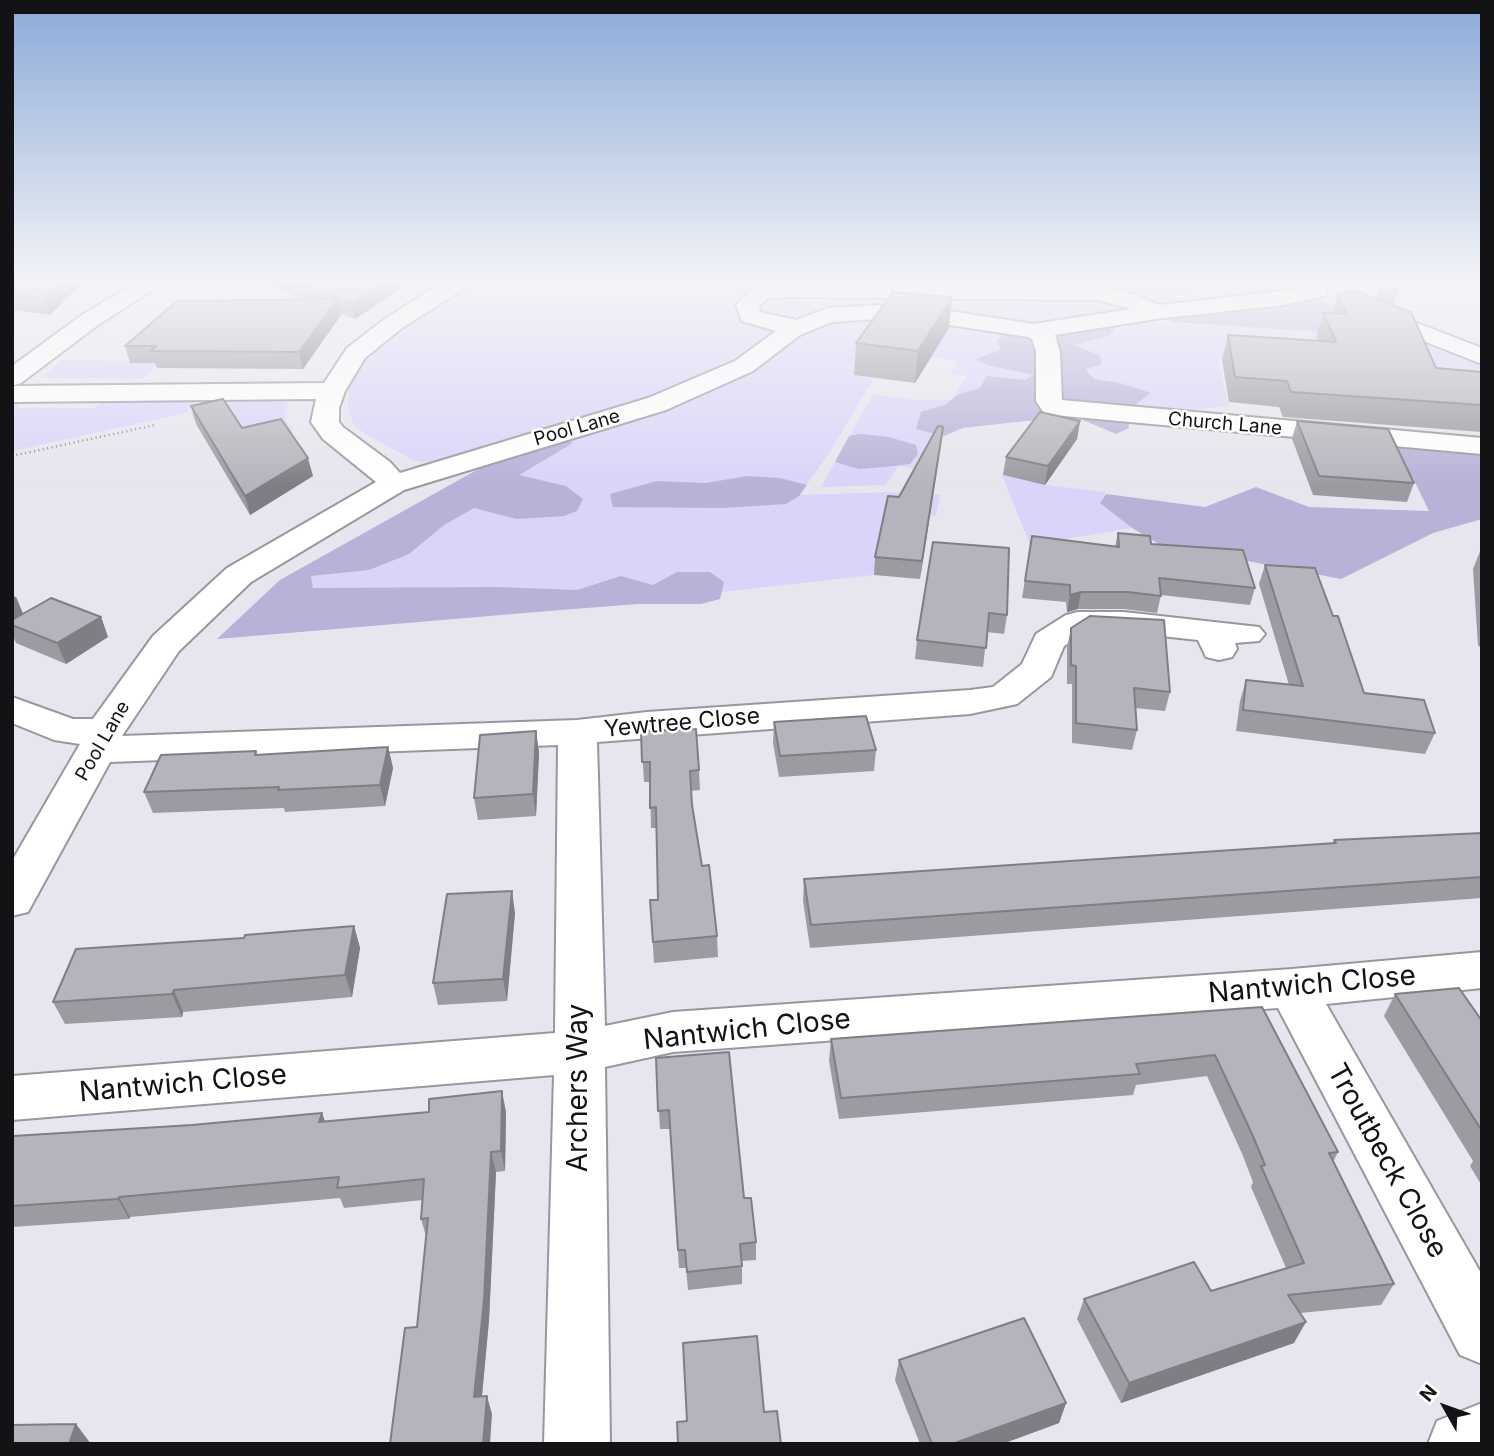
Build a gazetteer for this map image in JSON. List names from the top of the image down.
{
  "streets": {
    "street": [
      "Church Lane",
      "Pool Lane",
      "Yewtree Close",
      "Nantwich Close",
      "Archers Way",
      "Troutbeck Close"
    ]
  },
  "crossings": [
    ["Pool Lane", "Yewtree Close"],
    ["Yewtree Close", "Archers Way"],
    ["Nantwich Close", "Archers Way"],
    ["Nantwich Close", "Troutbeck Close"]
  ],
  "north": "top left"
}
